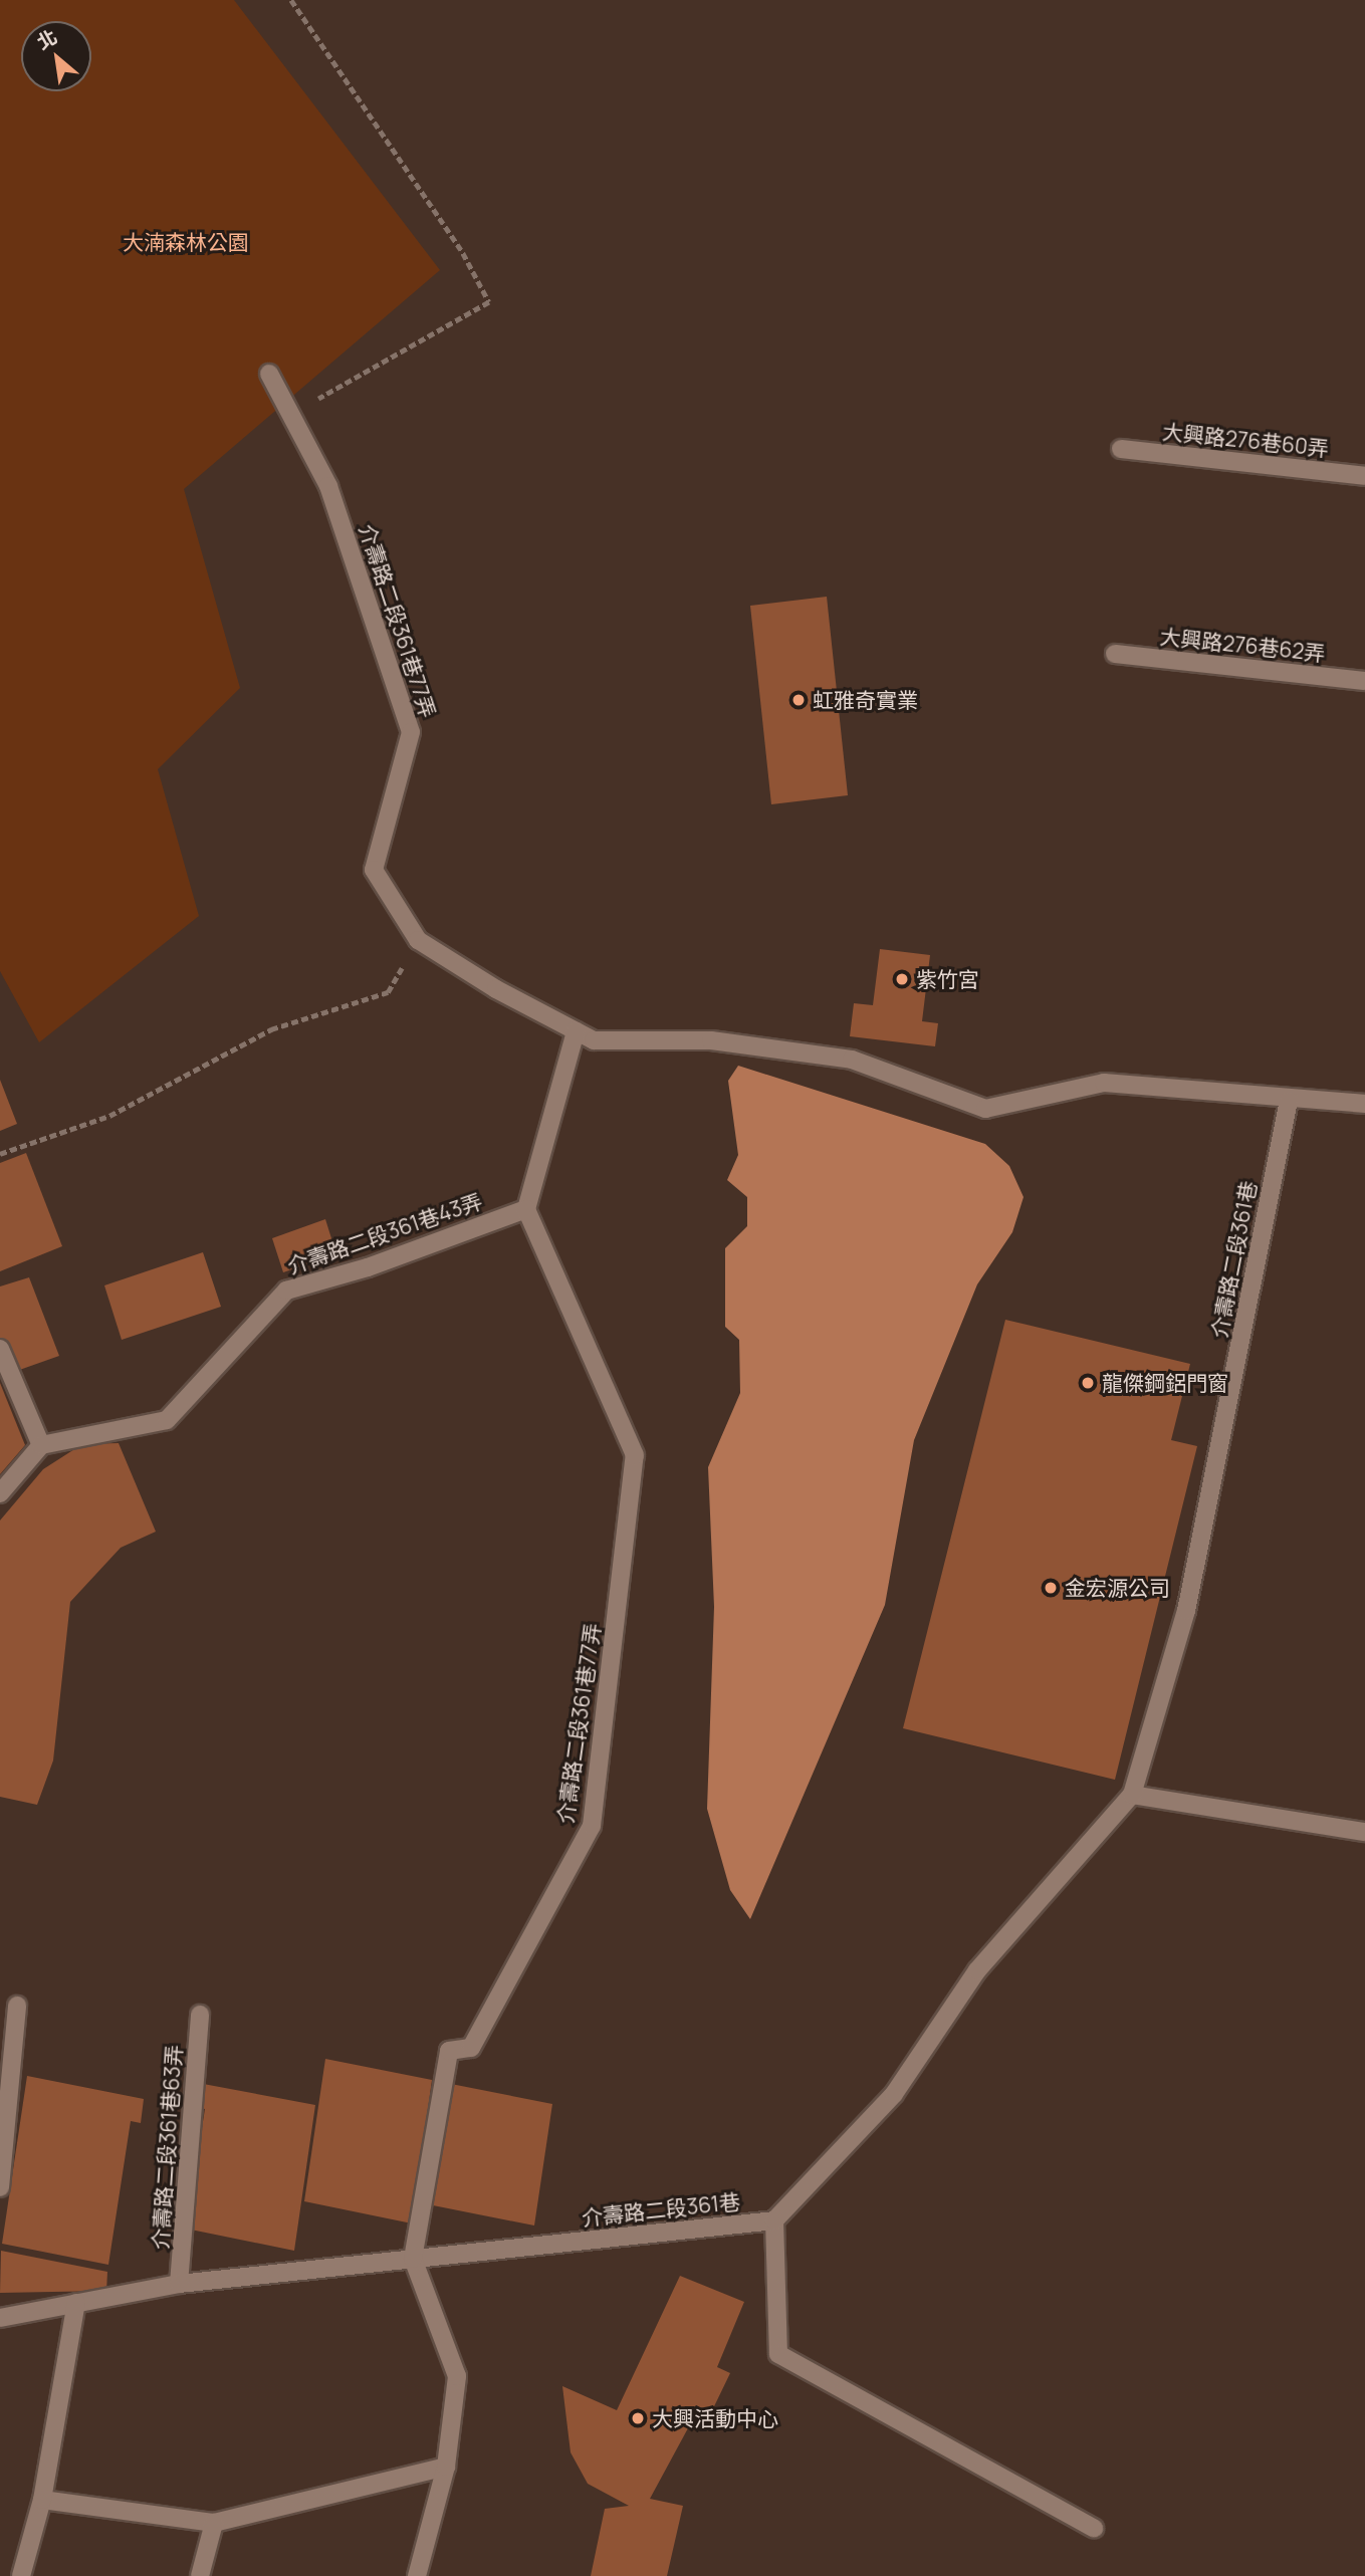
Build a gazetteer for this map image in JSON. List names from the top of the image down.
{
  "streets": {
    "street": [
      "大興路276巷60弄",
      "介壽路二段361巷77弄",
      "大興路276巷62弄",
      "介壽路二段361巷43弄",
      "介壽路二段361巷",
      "介壽路二段361巷63弄"
    ]
  },
  "crossings": [
    ["介壽路二段361巷77弄", "介壽路二段361巷43弄"],
    ["介壽路二段361巷77弄", "介壽路二段361巷"],
    ["介壽路二段361巷", "介壽路二段361巷63弄"]
  ],
  "parks": ["大湳森林公園"],
  "places": [
    "虹雅奇實業",
    "紫竹宮",
    "龍傑鋼鋁門窗",
    "金宏源公司",
    "大興活動中心"
  ],
  "north": "top left"
}
